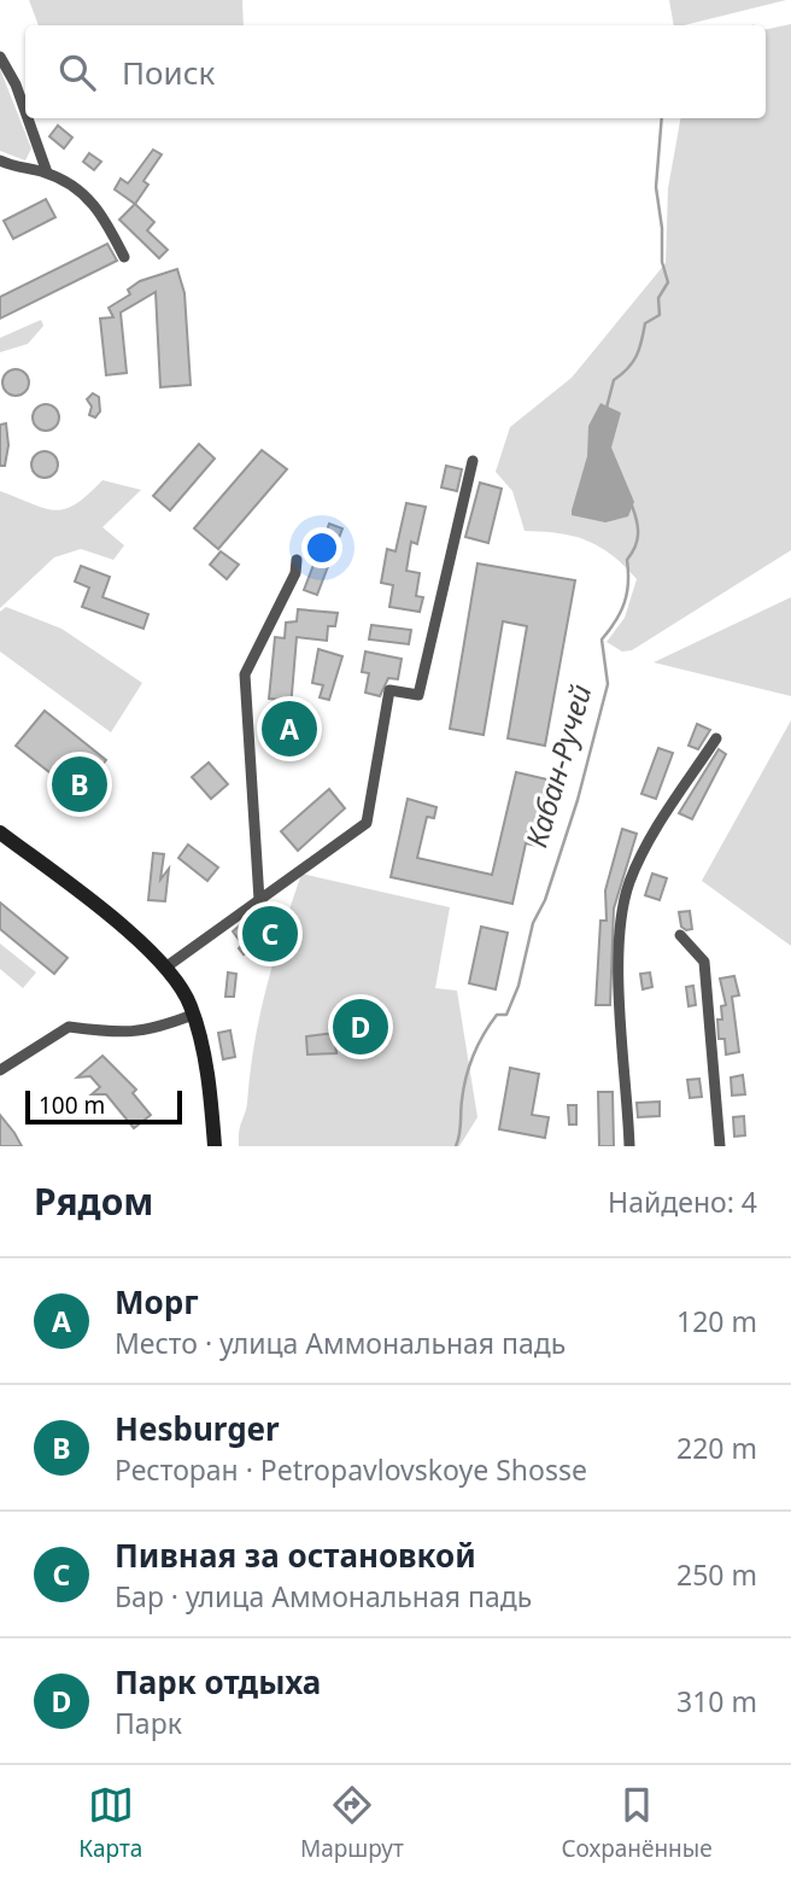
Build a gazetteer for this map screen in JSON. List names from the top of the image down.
{
  "water": ["Кабан-Ручей"],
  "scale_bar": "100 m",
  "page": {
    "search": "Поиск",
    "pins": [
      "A",
      "B",
      "C",
      "D"
    ],
    "scale": "100 m",
    "heading": ["Рядом", "Найдено: 4"],
    "list": [
      {
        "mark": "A",
        "name": "Морг",
        "note": "Место · улица Аммональная падь",
        "value": "120 m"
      },
      {
        "mark": "B",
        "name": "Hesburger",
        "note": "Ресторан · Petropavlovskoye Shosse",
        "value": "220 m"
      },
      {
        "mark": "C",
        "name": "Пивная за остановкой",
        "note": "Бар · улица Аммональная падь",
        "value": "250 m"
      },
      {
        "mark": "D",
        "name": "Парк отдыха",
        "note": "Парк",
        "value": "310 m"
      }
    ],
    "nav": ["Карта", "Маршрут", "Сохранённые"]
  }
}
